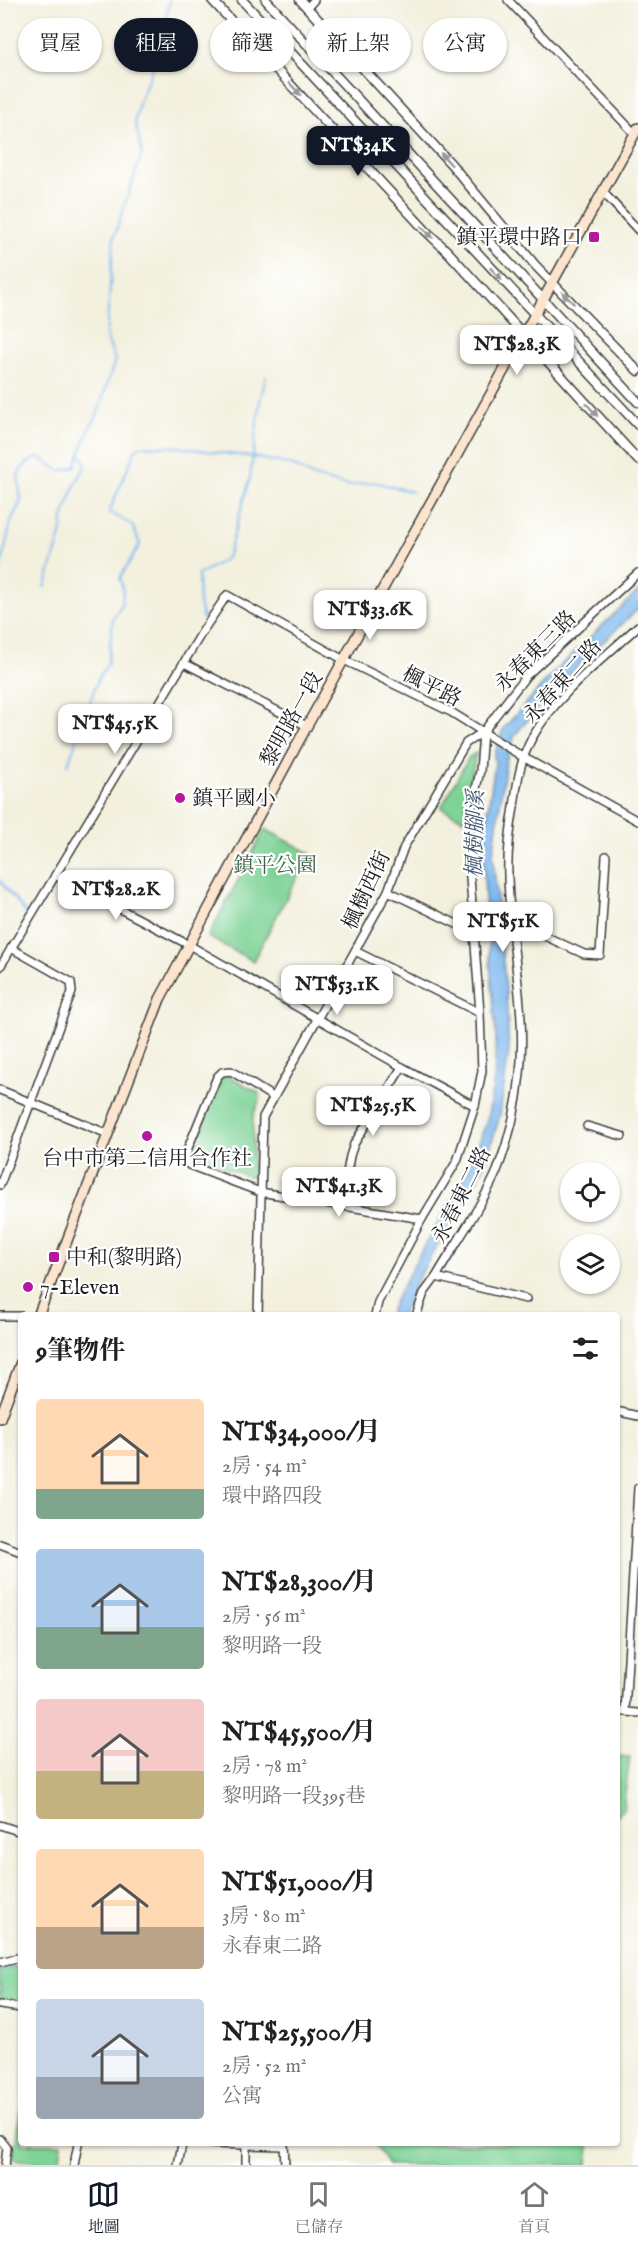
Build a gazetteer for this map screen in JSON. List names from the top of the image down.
{
  "streets": {
    "main road": ["黎明路一段"],
    "street": [
      "永春東三路",
      "永春東二路",
      "楓平路",
      "楓樹西街"
    ]
  },
  "crossings": [
    ["永春東三路", "楓平路"],
    ["永春東三路", "楓樹西街"],
    ["永春東二路", "楓平路"],
    ["楓平路", "黎明路一段"],
    ["楓平路", "楓樹西街"]
  ],
  "water": ["楓樹腳溪"],
  "parks": ["鎮平公園"],
  "places": {
    "transit": ["鎮平環中路口", "中和(黎明路)"],
    "other": ["鎮平國小", "台中市第二信用合作社", "7-Eleven"]
  },
  "page": {
    "chip": [
      "買屋",
      "租屋",
      "篩選",
      "新上架",
      "公寓"
    ],
    "price": [
      "NT$34K",
      "NT$28.3K",
      "NT$33.6K",
      "NT$45.5K",
      "NT$28.2K",
      "NT$51K",
      "NT$53.1K",
      "NT$25.5K",
      "NT$41.3K"
    ],
    "heading": "9筆物件",
    "list": [
      {
        "name": "NT$34,000/月",
        "note": "2房 · 54 m² · 環中路四段"
      },
      {
        "name": "NT$28,300/月",
        "note": "2房 · 56 m² · 黎明路一段"
      },
      {
        "name": "NT$45,500/月",
        "note": "2房 · 78 m² · 黎明路一段395巷"
      },
      {
        "name": "NT$51,000/月",
        "note": "3房 · 80 m² · 永春東二路"
      },
      {
        "name": "NT$25,500/月",
        "note": "2房 · 52 m² · 公寓"
      }
    ],
    "tabs": ["地圖", "已儲存", "首頁"]
  }
}
